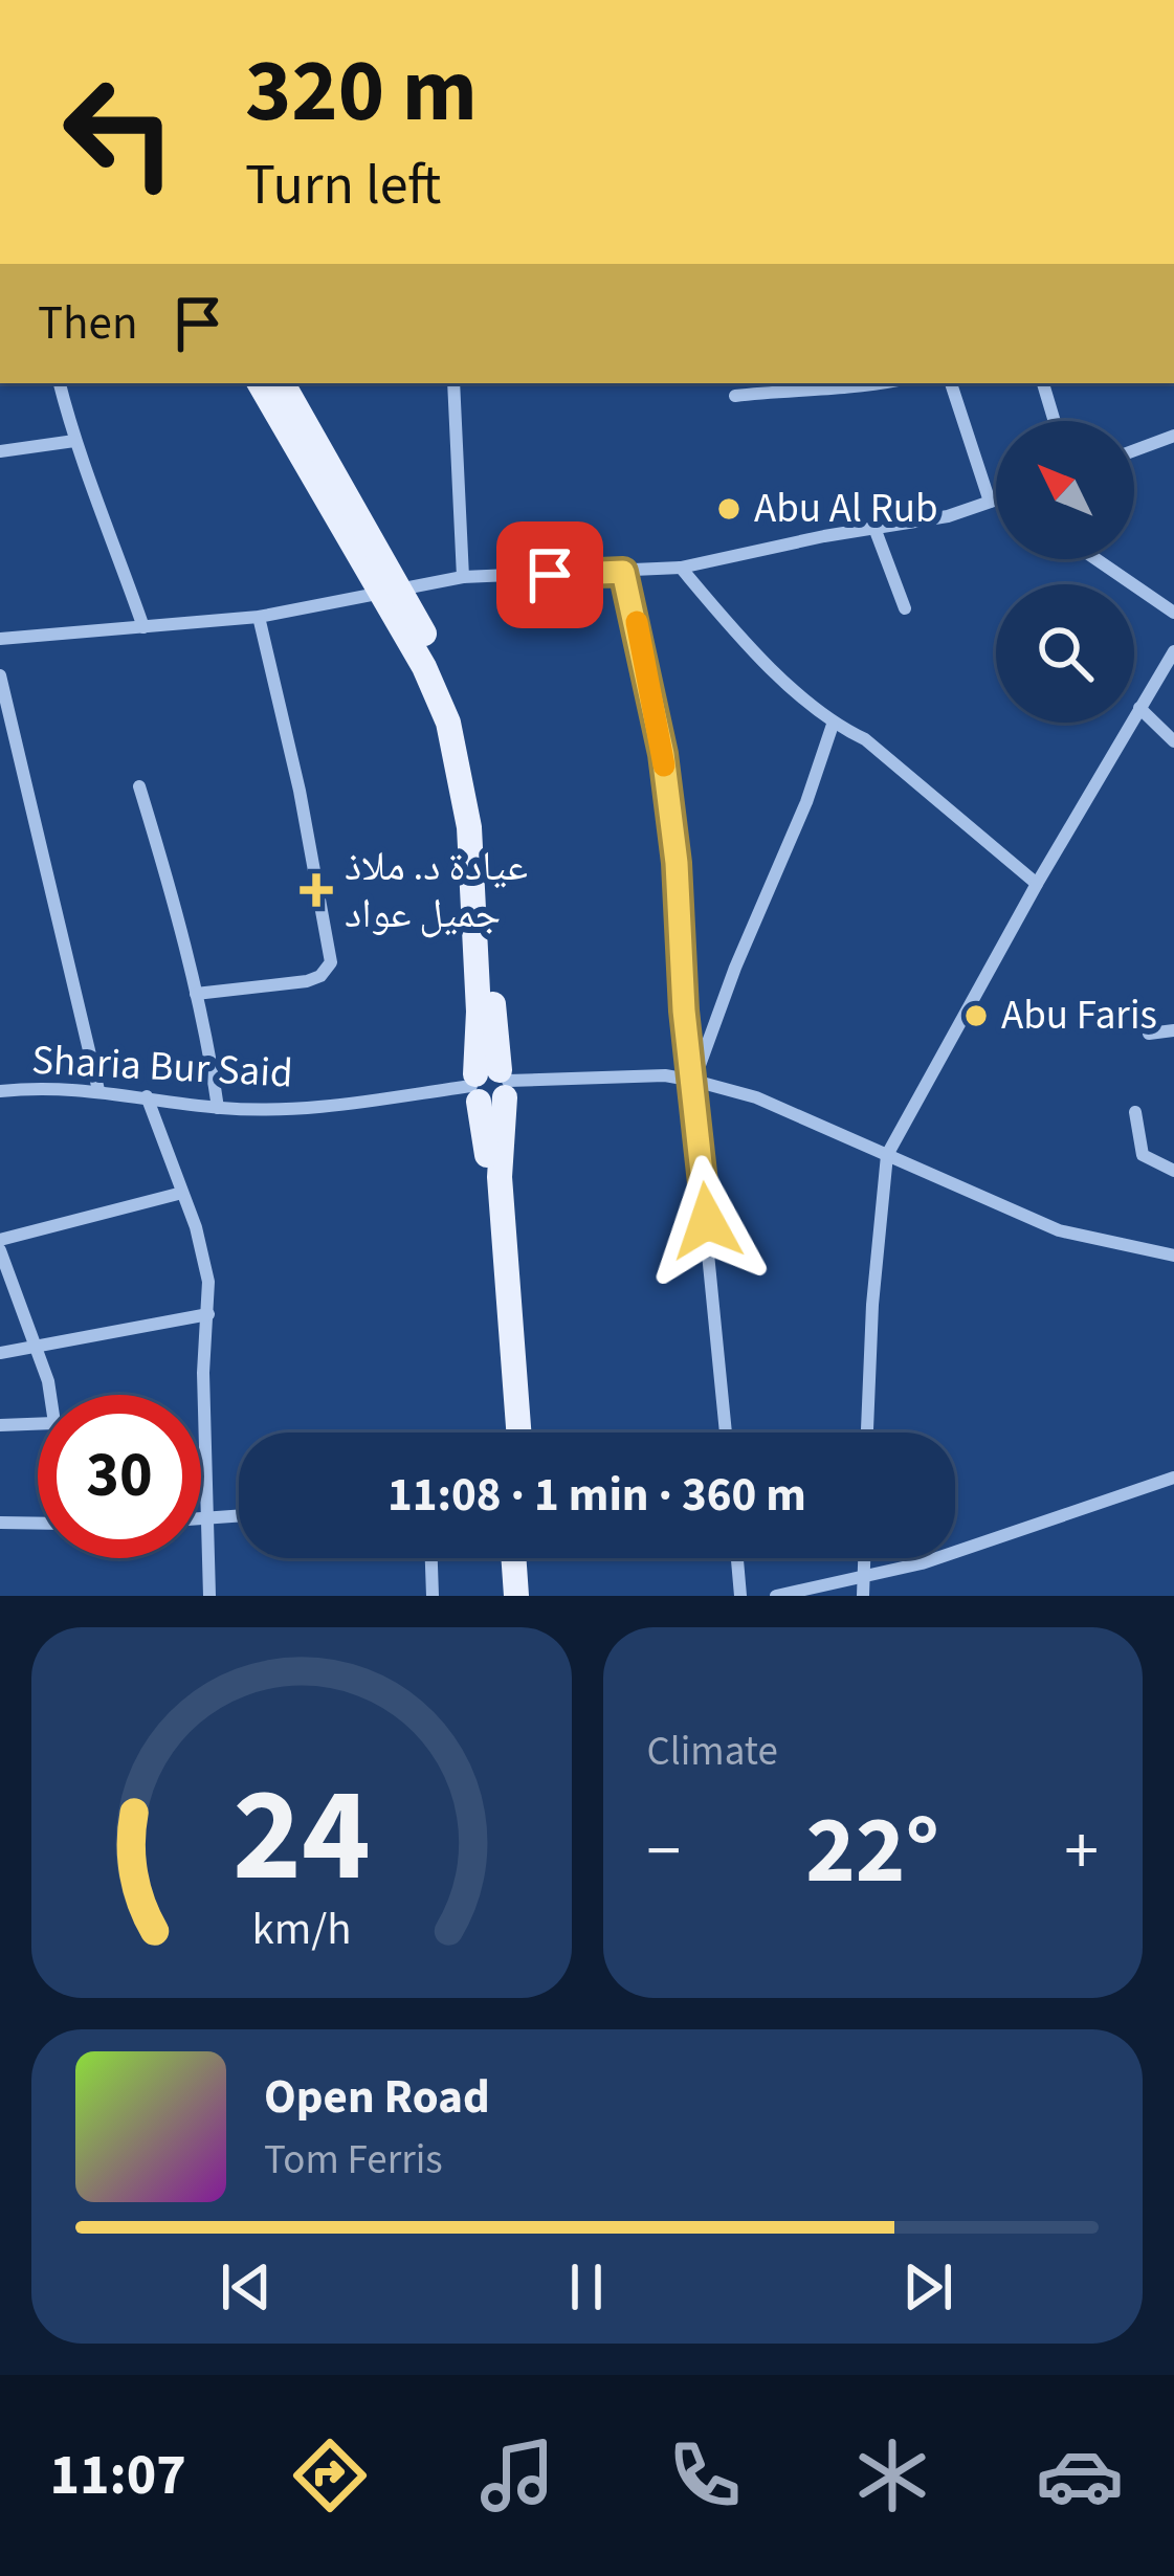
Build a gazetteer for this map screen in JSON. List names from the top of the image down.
{
  "streets": {
    "street": ["Sharia Bur Said"]
  },
  "places": {
    "other": ["Abu Al Rub", "Abu Faris"],
    "health": ["عيادة د. ملاذ جميل عواد"]
  },
  "north": "top left",
  "page": {
    "turn": ["320 m", "Turn left"],
    "then": "Then",
    "limit": "30",
    "trip": "11:08 · 1 min · 360 m",
    "tile": "Climate",
    "heat": ["−", "22°", "+"],
    "song": ["Open Road", "Tom Ferris"],
    "tabs": "11:07",
    "gauge": ["24", "km/h"]
  }
}
